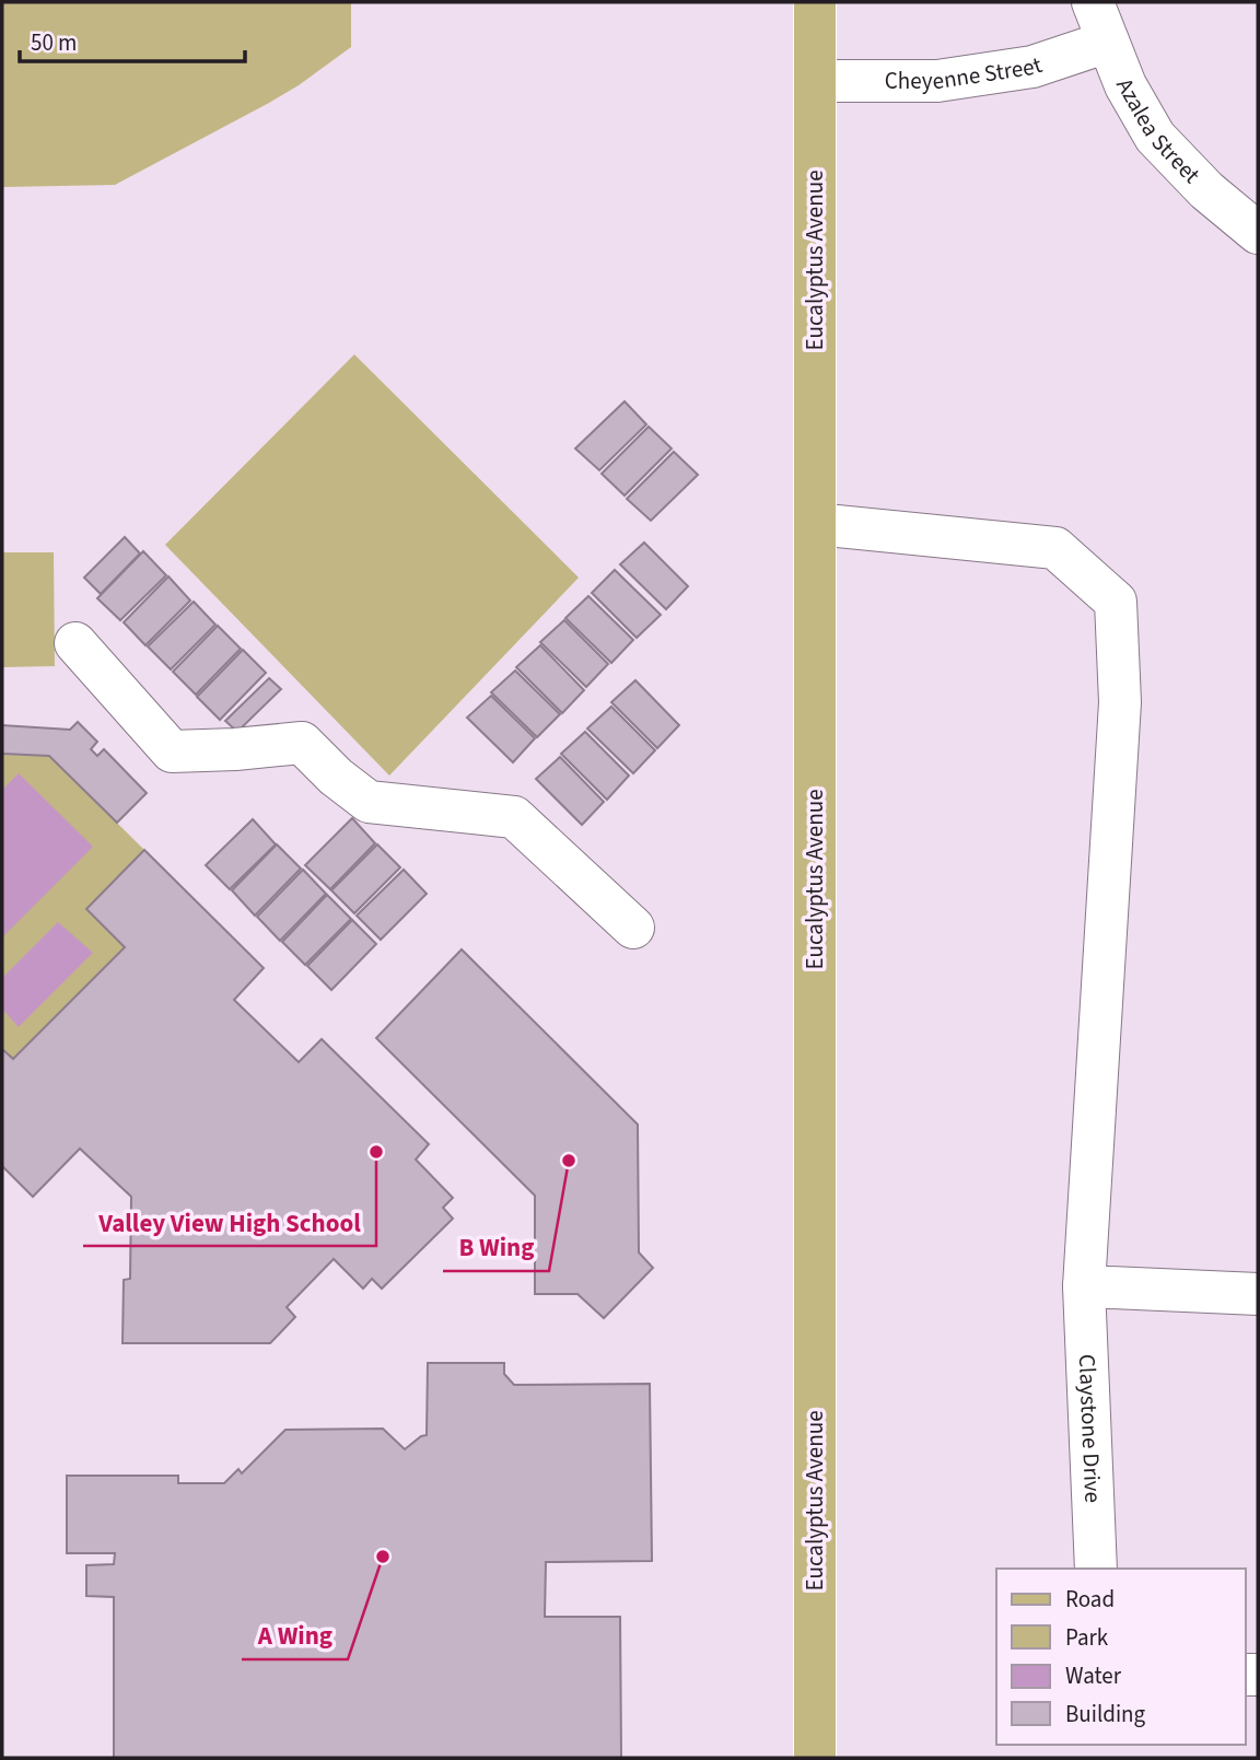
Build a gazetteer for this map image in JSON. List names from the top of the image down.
{
  "streets": {
    "main road": ["Eucalyptus Avenue"],
    "street": ["Cheyenne Street", "Azalea Street", "Claystone Drive"]
  },
  "crossings": [
    ["Cheyenne Street", "Azalea Street"],
    ["Cheyenne Street", "Eucalyptus Avenue"],
    ["Eucalyptus Avenue", "Claystone Drive"]
  ],
  "places": ["Valley View High School", "B Wing", "A Wing"],
  "legend": [
    "Road",
    "Park",
    "Water",
    "Building"
  ],
  "scale_bar": "50 m"
}
